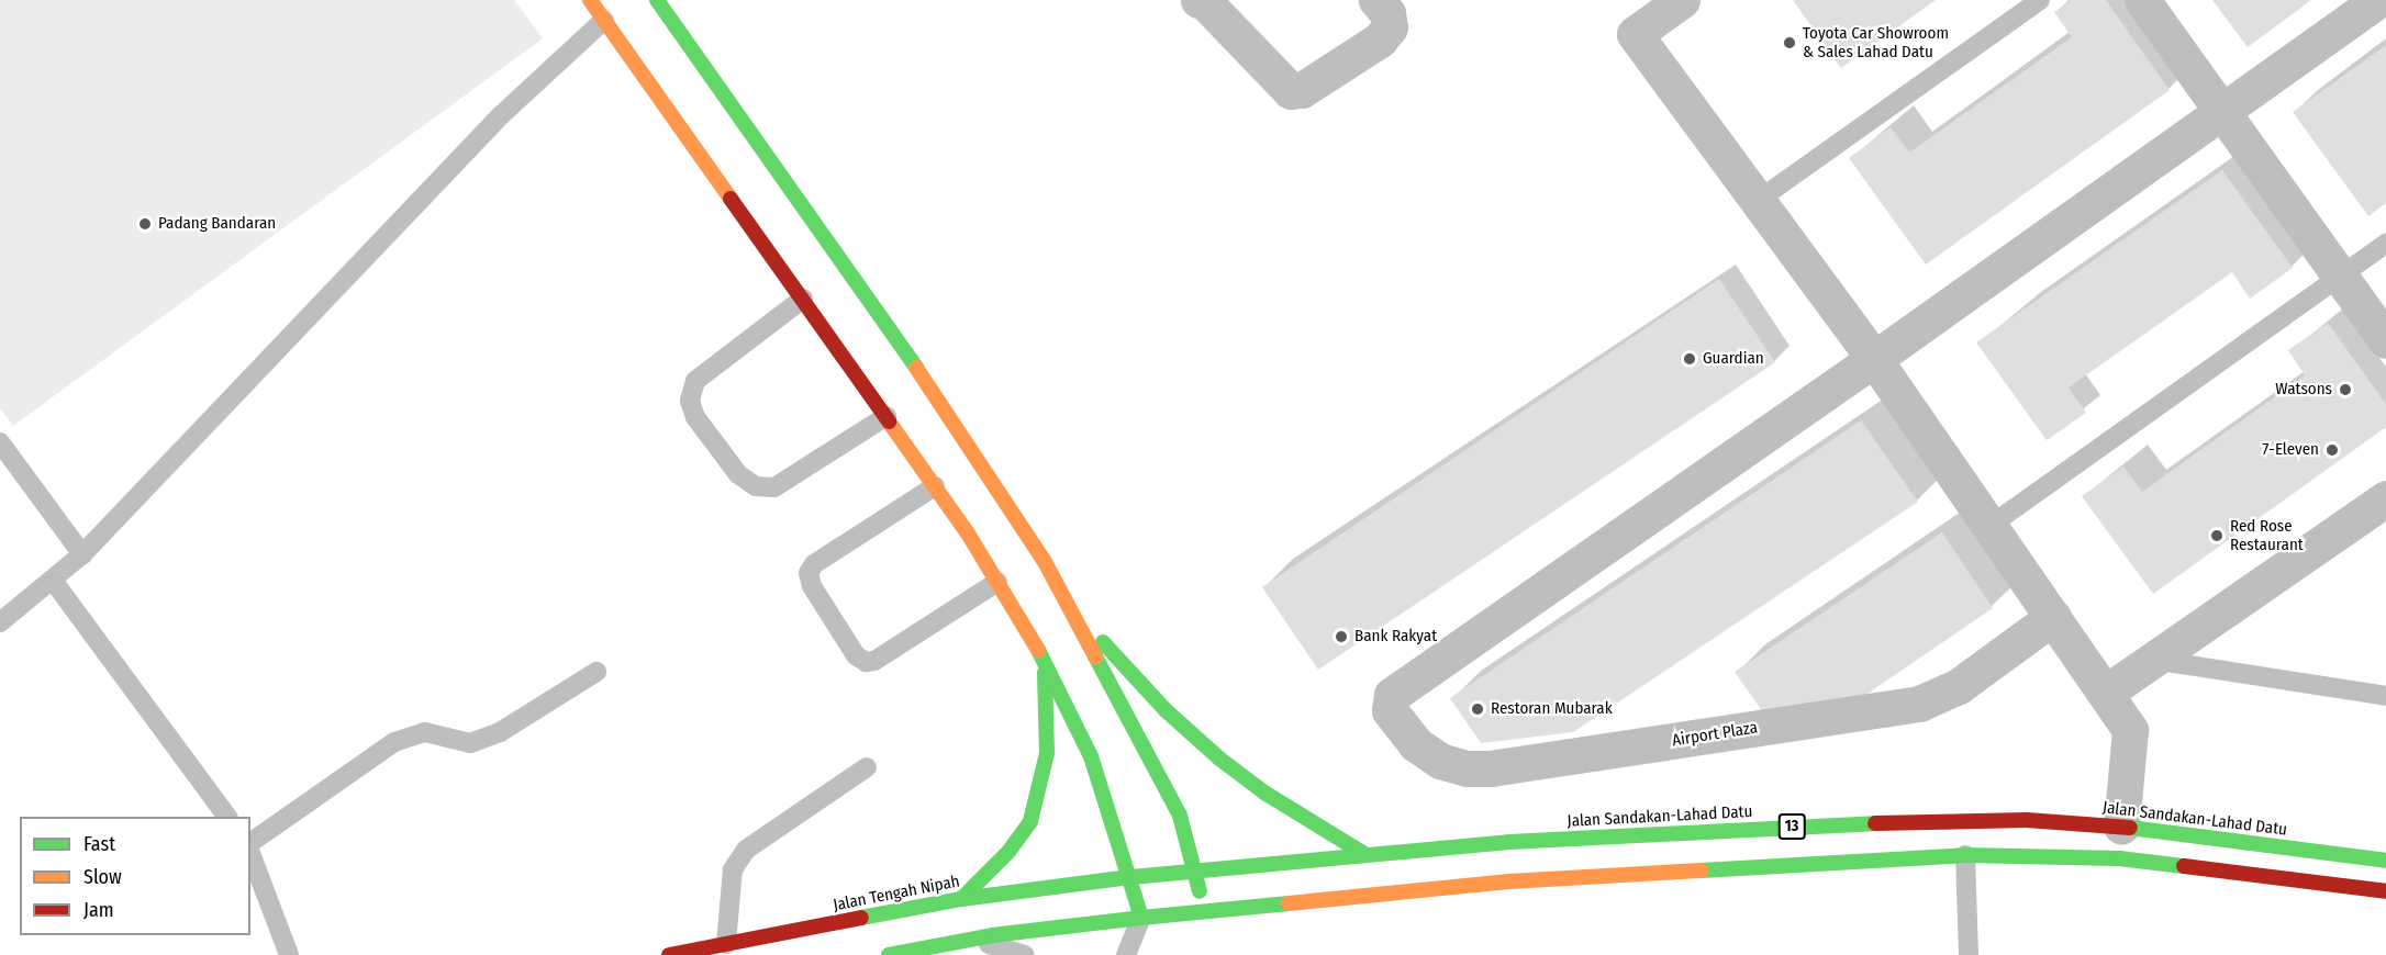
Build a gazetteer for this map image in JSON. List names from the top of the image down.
{
  "streets": {
    "main road": ["Jalan Sandakan-Lahad Datu", "13", "Jalan Tengah Nipah"],
    "street": ["Airport Plaza"]
  },
  "crossings": [
    ["Jalan Sandakan-Lahad Datu", "Jalan Tengah Nipah"]
  ],
  "places": [
    "Toyota Car Showroom & Sales Lahad Datu",
    "Padang Bandaran",
    "Guardian",
    "Watsons",
    "7-Eleven",
    "Red Rose Restaurant",
    "Bank Rakyat",
    "Restoran Mubarak"
  ],
  "legend": ["Fast", "Slow", "Jam"]
}
